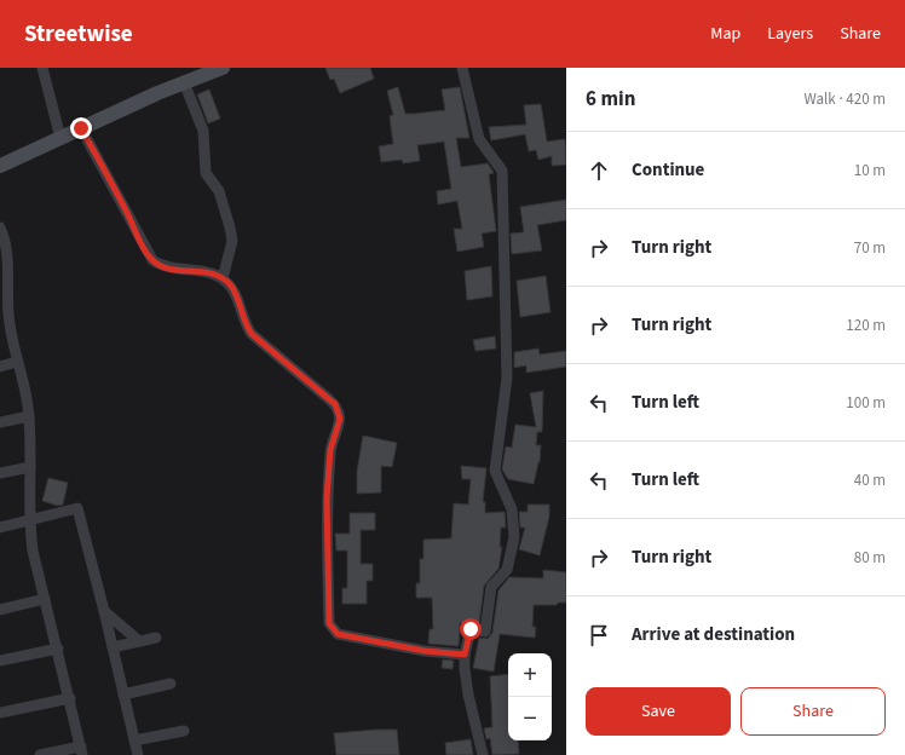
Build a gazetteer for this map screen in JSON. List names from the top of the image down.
{
  "page": {
    "header": "Streetwise",
    "nav": ["Map", "Layers", "Share"],
    "heading": ["6 min", "Walk · 420 m"],
    "list": [
      ["Continue", "10 m"],
      ["Turn right", "70 m"],
      ["Turn right", "120 m"],
      ["Turn left", "100 m"],
      ["Turn left", "40 m"],
      ["Turn right", "80 m"],
      "Arrive at destination"
    ],
    "map_buttons": ["+", "−"],
    "buttons": ["Save", "Share"]
  }
}
